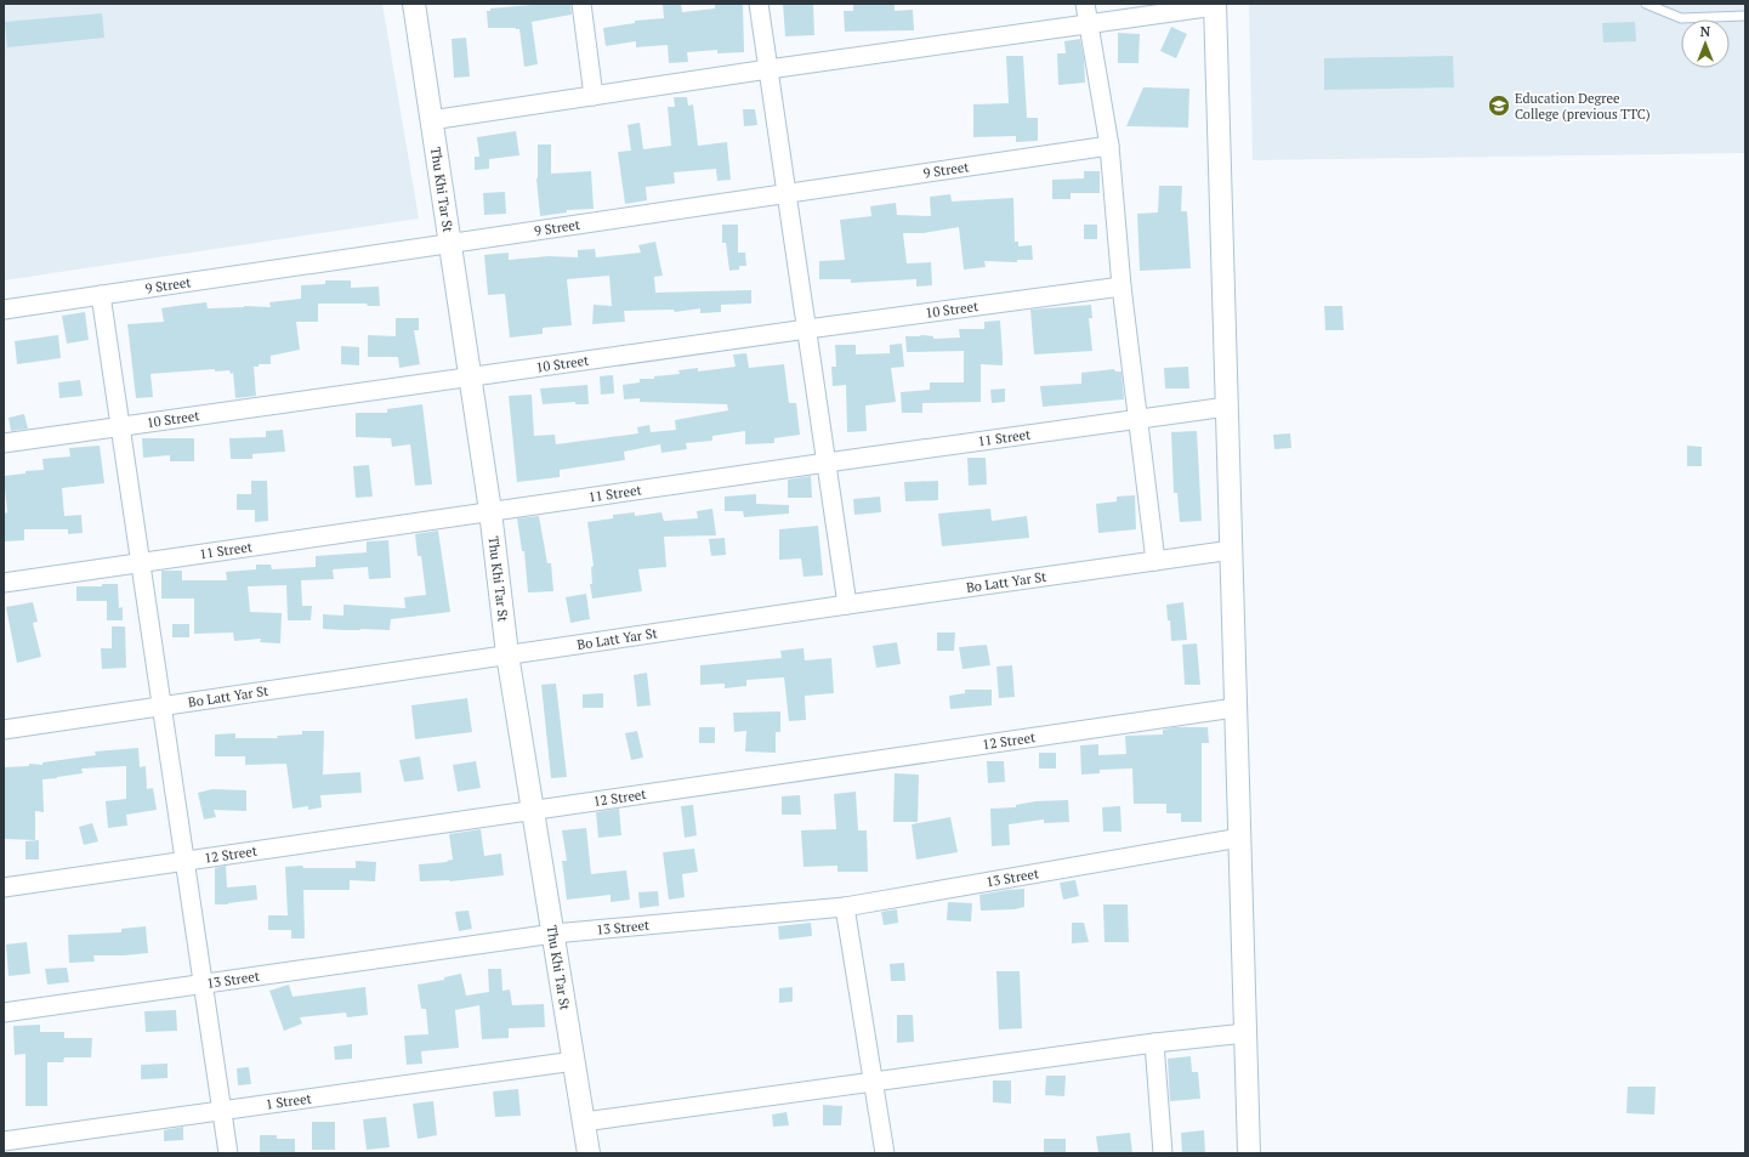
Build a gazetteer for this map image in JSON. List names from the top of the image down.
{
  "streets": {
    "street": [
      "9 Street",
      "Thu Khi Tar St",
      "10 Street",
      "11 Street",
      "Bo Latt Yar St",
      "12 Street",
      "13 Street",
      "1 Street"
    ]
  },
  "crossings": [
    ["9 Street", "Thu Khi Tar St"],
    ["Thu Khi Tar St", "10 Street"],
    ["Thu Khi Tar St", "11 Street"],
    ["Thu Khi Tar St", "Bo Latt Yar St"],
    ["Thu Khi Tar St", "12 Street"],
    ["Thu Khi Tar St", "13 Street"],
    ["Thu Khi Tar St", "1 Street"]
  ],
  "places": {
    "school or university": ["Education Degree College (previous TTC)"]
  },
  "north": "top"
}
